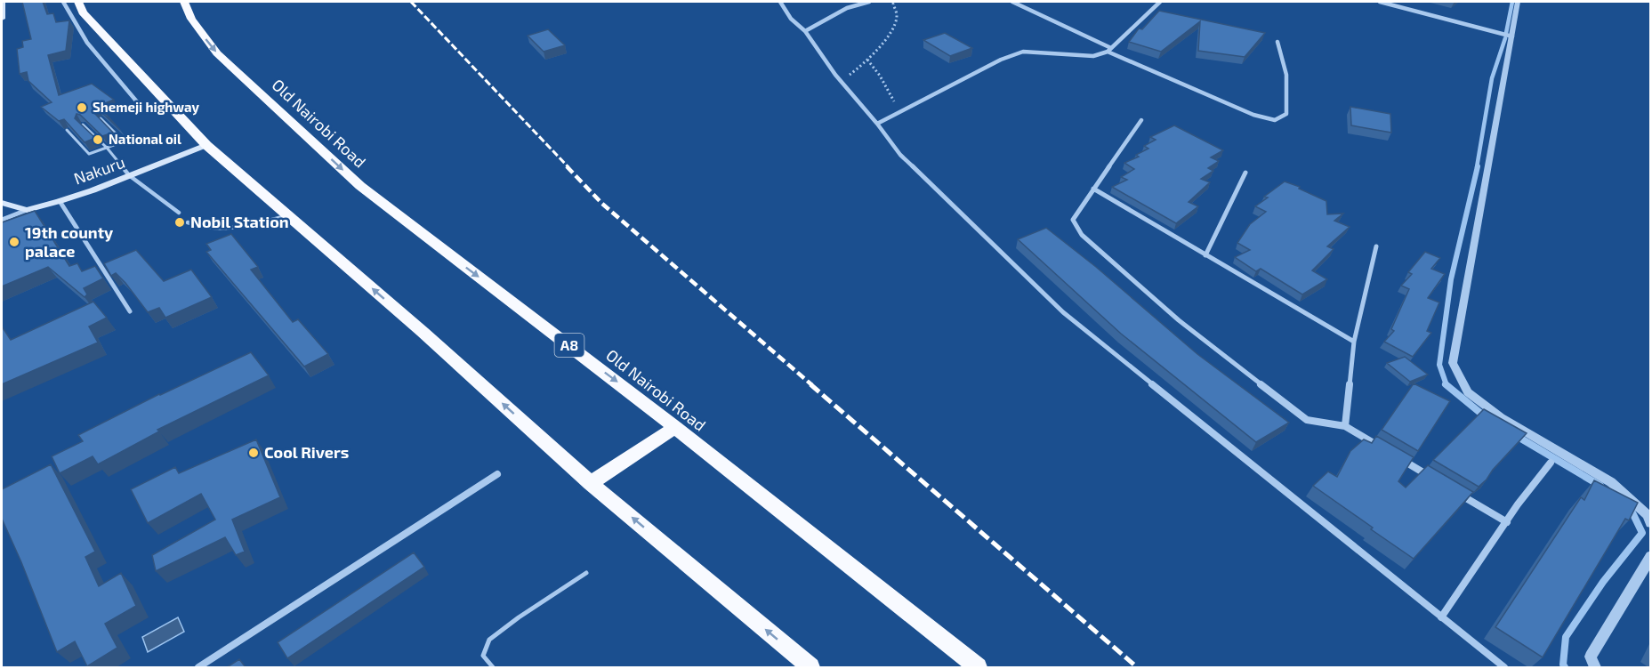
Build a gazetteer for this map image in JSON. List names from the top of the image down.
{
  "streets": {
    "highway": ["Old Nairobi Road", "A8"],
    "main road": ["Nakuru"]
  },
  "places": [
    "Shemeji highway",
    "National oil",
    "Nobil Station",
    "19th county palace",
    "Cool Rivers"
  ]
}
